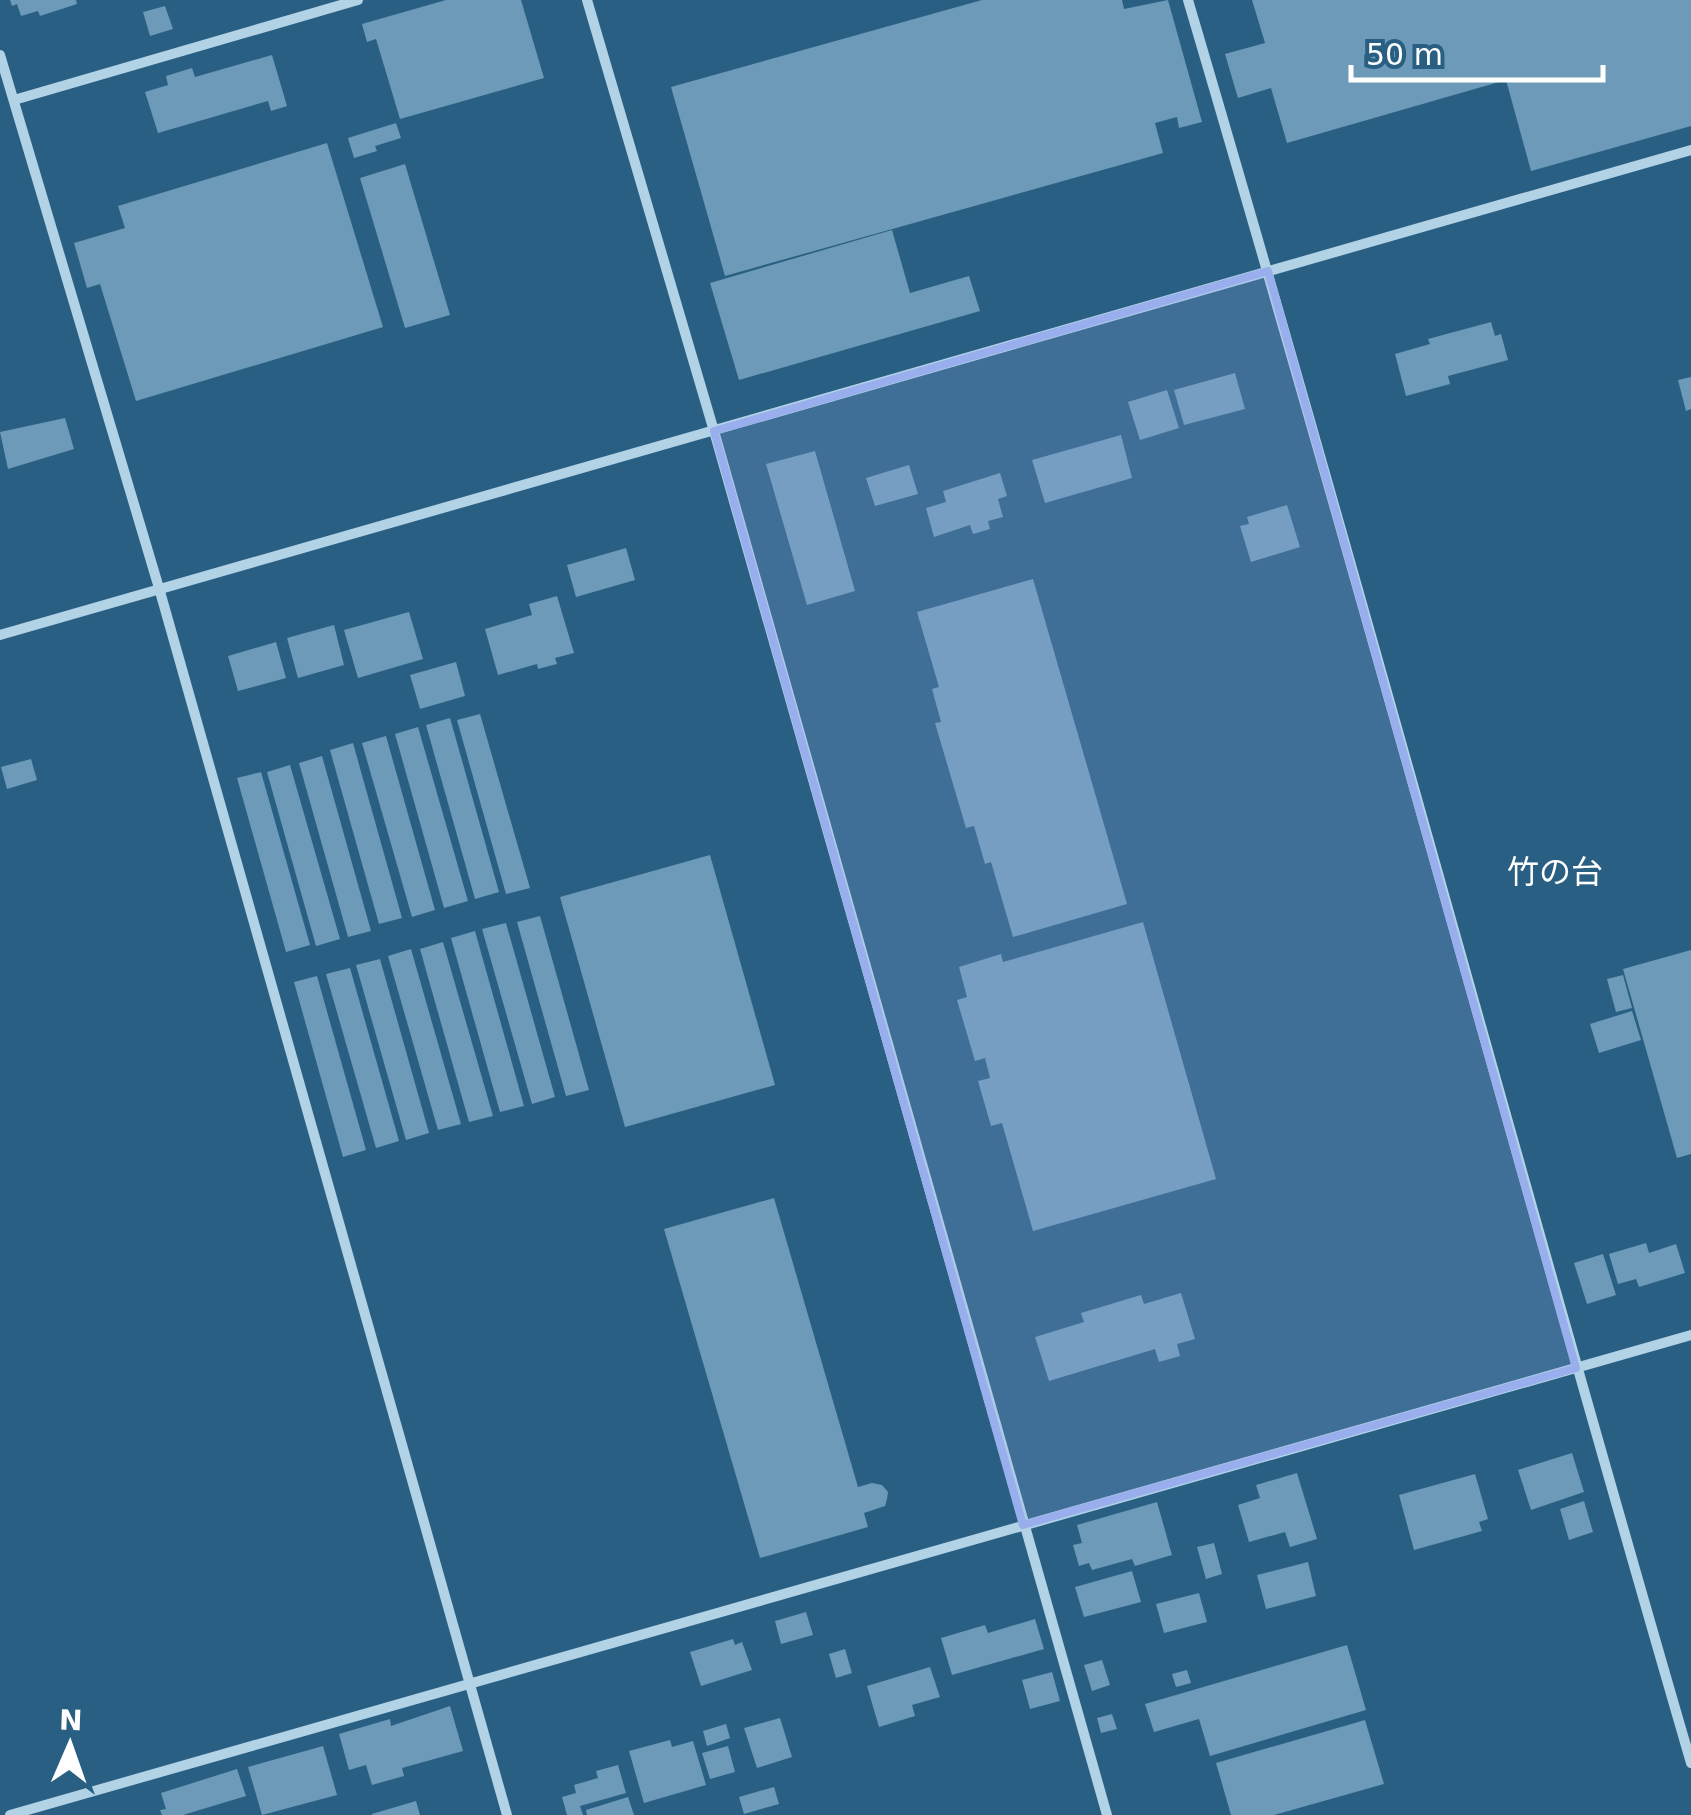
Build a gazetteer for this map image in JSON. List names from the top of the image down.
{
  "districts": ["竹の台"],
  "scale_bar": "50 m",
  "north": "top"
}
